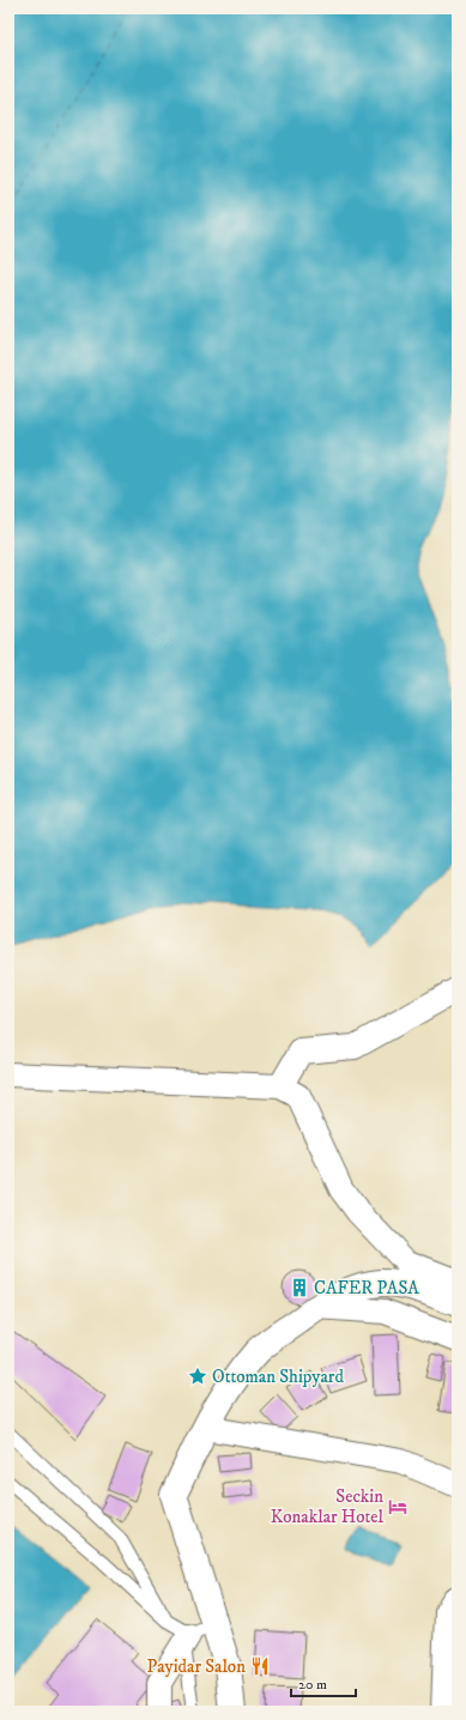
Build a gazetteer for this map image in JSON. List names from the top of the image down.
{
  "places": {
    "building": ["CAFER PASA"],
    "place": ["Ottoman Shipyard"],
    "hotel": ["Seckin Konaklar Hotel"],
    "restaurant": ["Payidar Salon"]
  },
  "scale_bar": "20 m"
}
